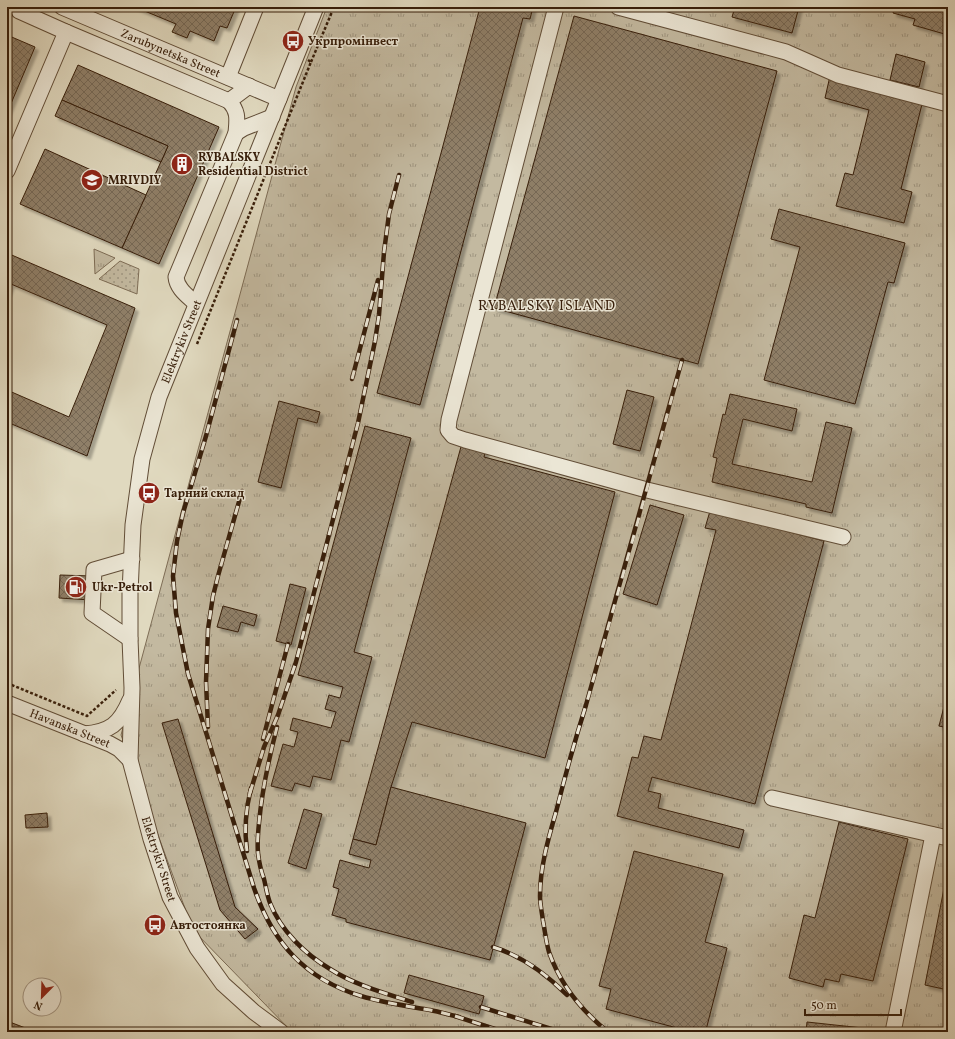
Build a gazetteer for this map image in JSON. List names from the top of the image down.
{
  "streets": {
    "street": ["Zarubynetska Street", "Elektrykiv Street", "Havanska Street"]
  },
  "crossings": [
    ["Zarubynetska Street", "Elektrykiv Street"],
    ["Elektrykiv Street", "Havanska Street"]
  ],
  "districts": ["RYBALSKY ISLAND"],
  "places": {
    "bus stop": ["Укрпромінвест", "Тарний склад", "Автостоянка"],
    "building": ["RYBALSKY Residential District"],
    "school or university": ["MRIYDIY"],
    "fuel station": ["Ukr-Petrol"]
  },
  "scale_bar": "50 m",
  "north": "bottom left"
}
